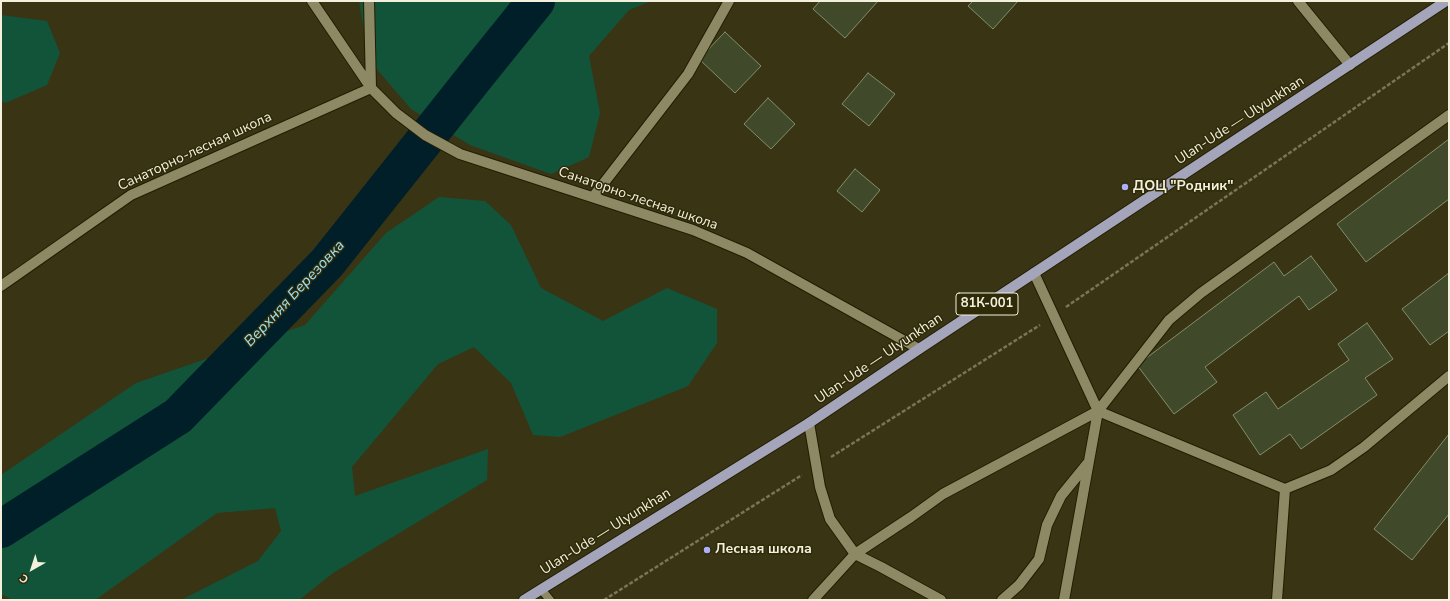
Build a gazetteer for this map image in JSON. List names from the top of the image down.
{
  "streets": {
    "main road": ["Ulan-Ude — Ulyunkhan", "81К-001"],
    "street": ["Санаторно-лесная школа"]
  },
  "crossings": [
    ["Ulan-Ude — Ulyunkhan", "Санаторно-лесная школа"]
  ],
  "water": ["Верхняя Березовка"],
  "places": ["ДОЦ \"Родник\"", "Лесная школа"],
  "north": "bottom left"
}
